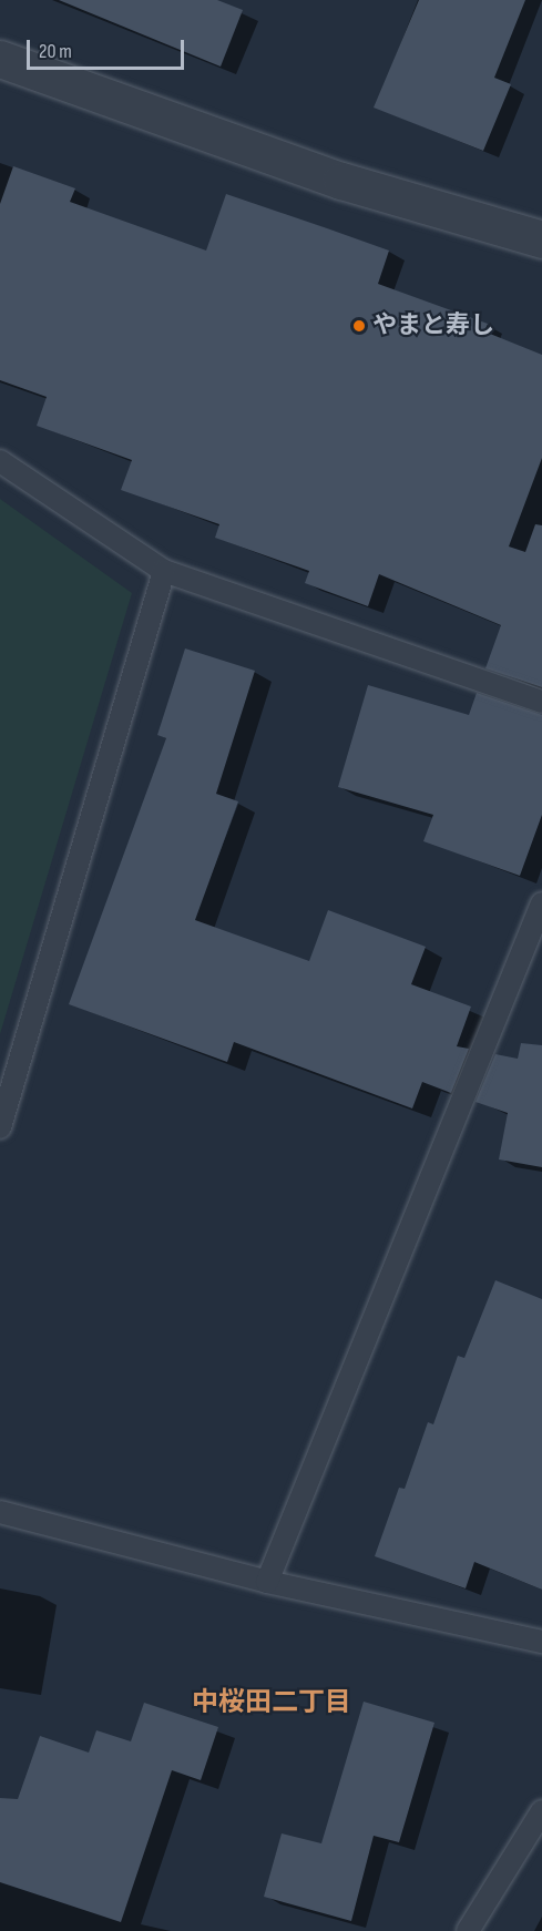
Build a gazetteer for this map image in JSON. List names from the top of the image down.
{
  "districts": ["中桜田二丁目"],
  "places": ["やまと寿し"],
  "scale_bar": "20 m"
}
